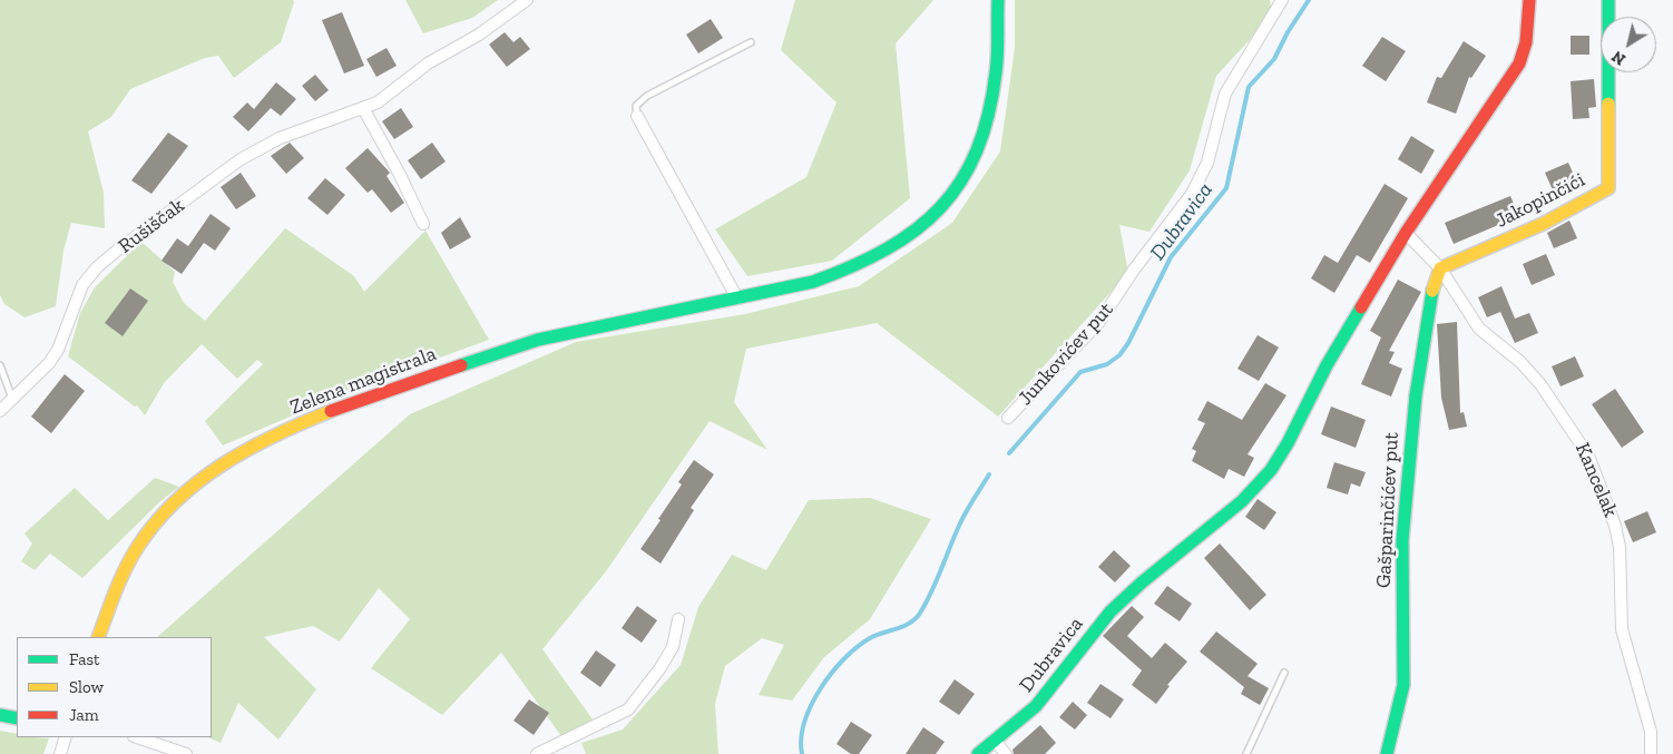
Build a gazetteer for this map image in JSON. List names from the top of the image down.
{
  "streets": {
    "street": [
      "Jakopinčići",
      "Rušiščak",
      "Junkovićev put",
      "Zelena magistrala",
      "Kancelak",
      "Gašparinčićev put",
      "Dubravica"
    ]
  },
  "crossings": [
    ["Jakopinčići", "Kancelak"],
    ["Jakopinčići", "Gašparinčićev put"],
    ["Kancelak", "Gašparinčićev put"],
    ["Kancelak", "Dubravica"]
  ],
  "water": ["Dubravica"],
  "legend": ["Fast", "Slow", "Jam"],
  "north": "bottom left"
}
